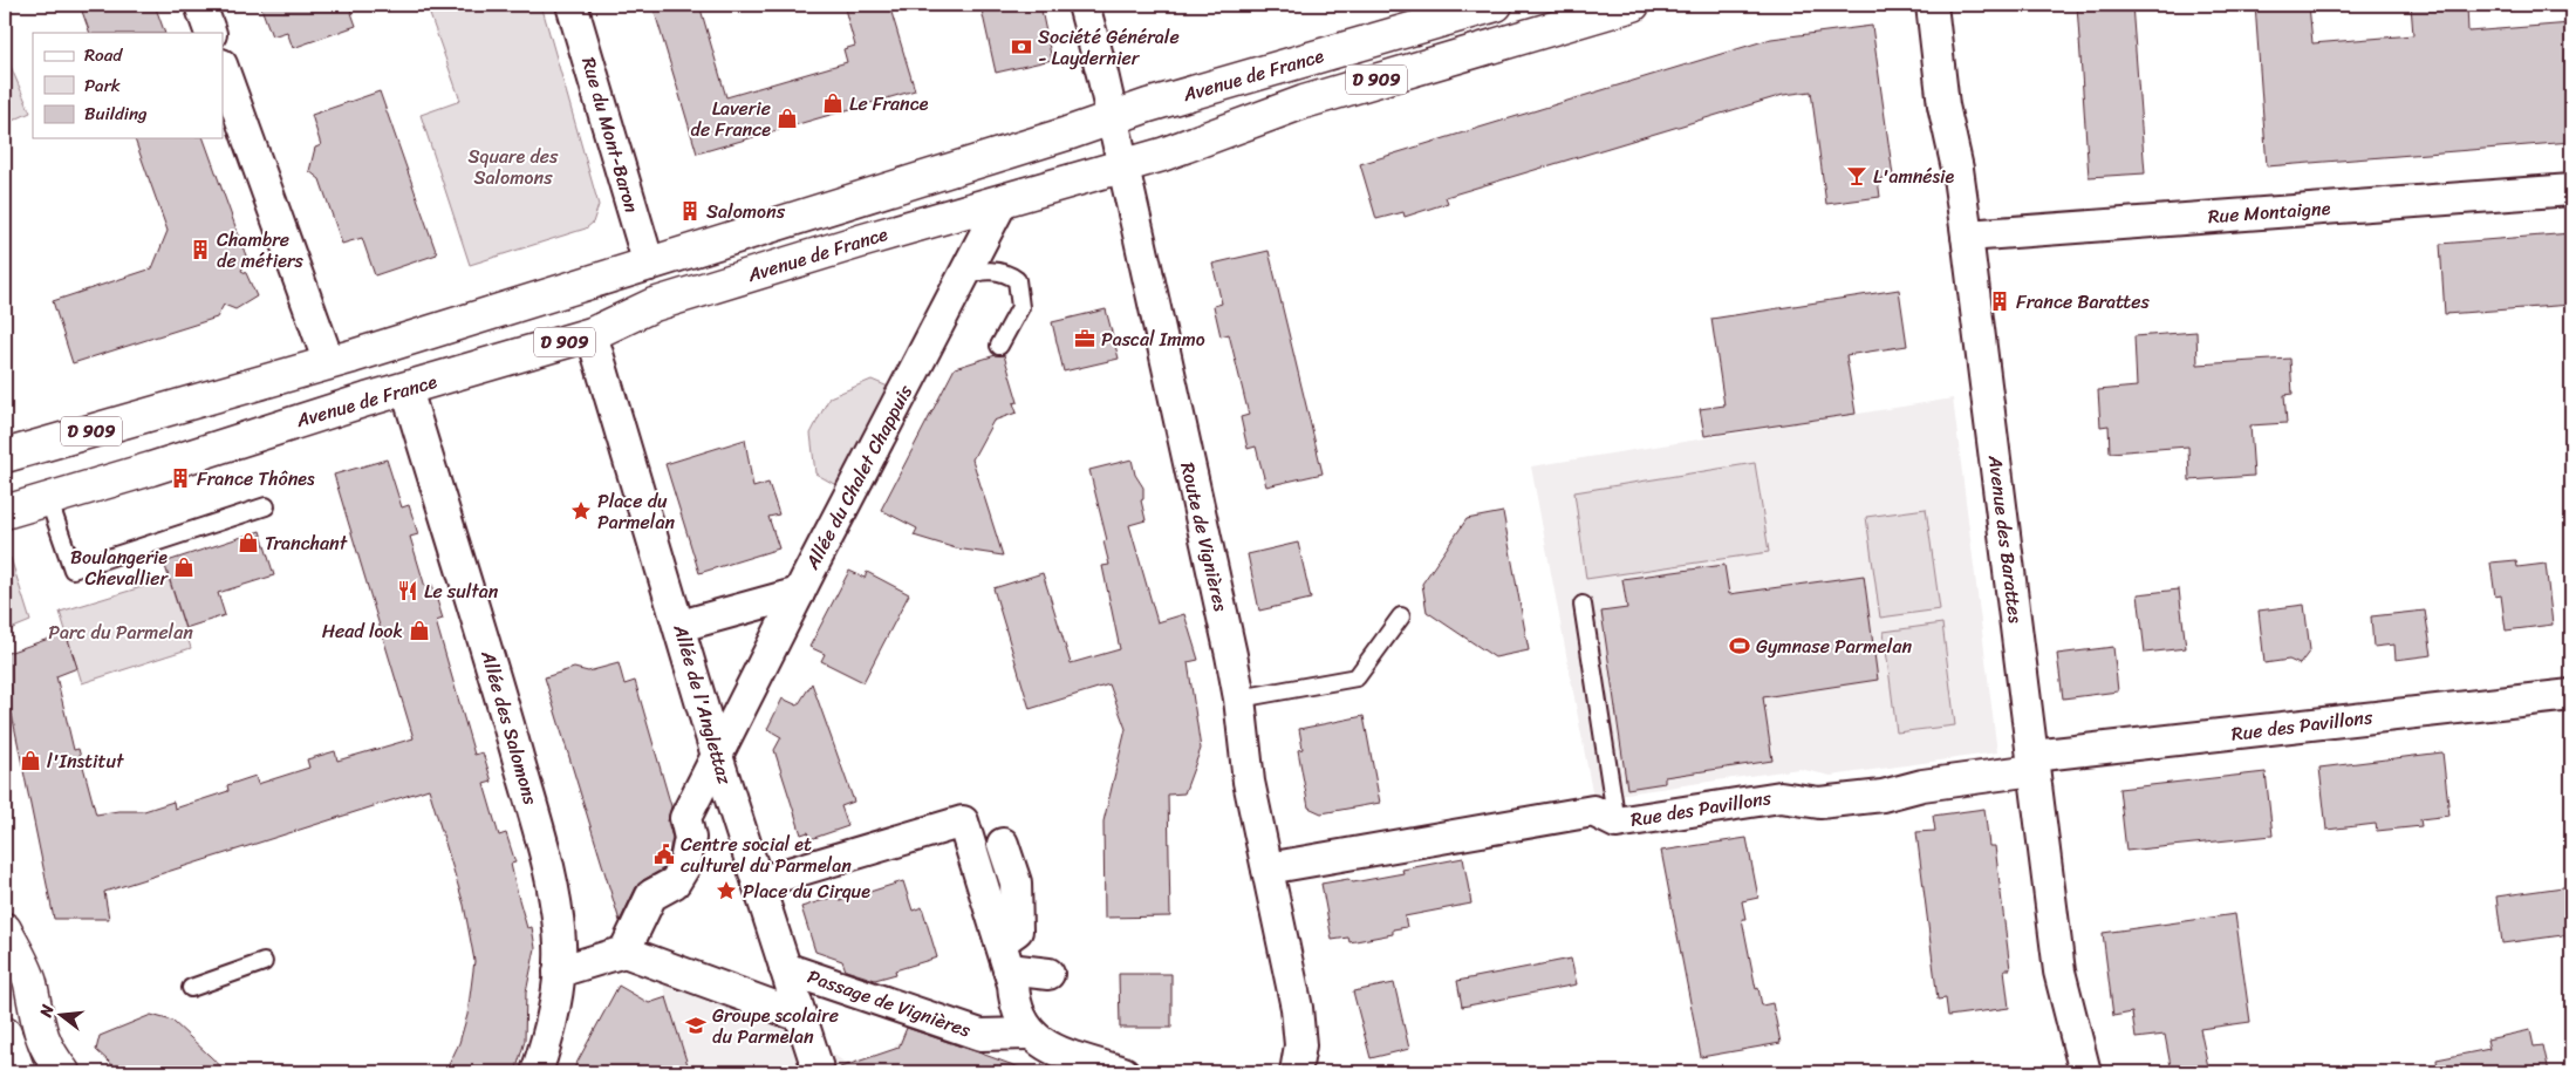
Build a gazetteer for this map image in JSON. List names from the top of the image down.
{
  "streets": {
    "main road": ["Avenue de France", "D 909"],
    "street": [
      "Rue du Mont-Baron",
      "Rue Montaigne",
      "Allée du Chalet Chappuis",
      "Route de Vignières",
      "Avenue des Barattes",
      "Allée de l'Anglettaz",
      "Rue des Pavillons",
      "Allée des Salomons",
      "Passage de Vignières"
    ]
  },
  "crossings": [
    ["Avenue de France", "Rue du Mont-Baron"],
    ["Avenue de France", "Allée du Chalet Chappuis"],
    ["Avenue de France", "Route de Vignières"],
    ["Avenue de France", "Allée de l'Anglettaz"],
    ["Avenue de France", "Allée des Salomons"],
    ["Rue Montaigne", "Avenue des Barattes"],
    ["Allée du Chalet Chappuis", "Allée de l'Anglettaz"],
    ["Route de Vignières", "Rue des Pavillons"],
    ["Avenue des Barattes", "Rue des Pavillons"],
    ["Allée de l'Anglettaz", "Passage de Vignières"]
  ],
  "parks": ["Square des Salomons", "Parc du Parmelan"],
  "places": {
    "bank": ["Société Générale - Laydernier"],
    "shop": [
      "Le France",
      "Laverie de France",
      "Tranchant",
      "Boulangerie Chevallier",
      "Head look",
      "l'Institut"
    ],
    "bar": ["L'amnésie"],
    "building": [
      "Salomons",
      "Chambre de métiers",
      "France Barattes",
      "France Thônes"
    ],
    "office": ["Pascal Immo"],
    "place": ["Place du Parmelan", "Place du Cirque"],
    "restaurant": ["Le sultan"],
    "sports": ["Gymnase Parmelan"],
    "public building": ["Centre social et culturel du Parmelan"],
    "school or university": ["Groupe scolaire du Parmelan"]
  },
  "legend": ["Road", "Park", "Building"],
  "north": "left"
}
